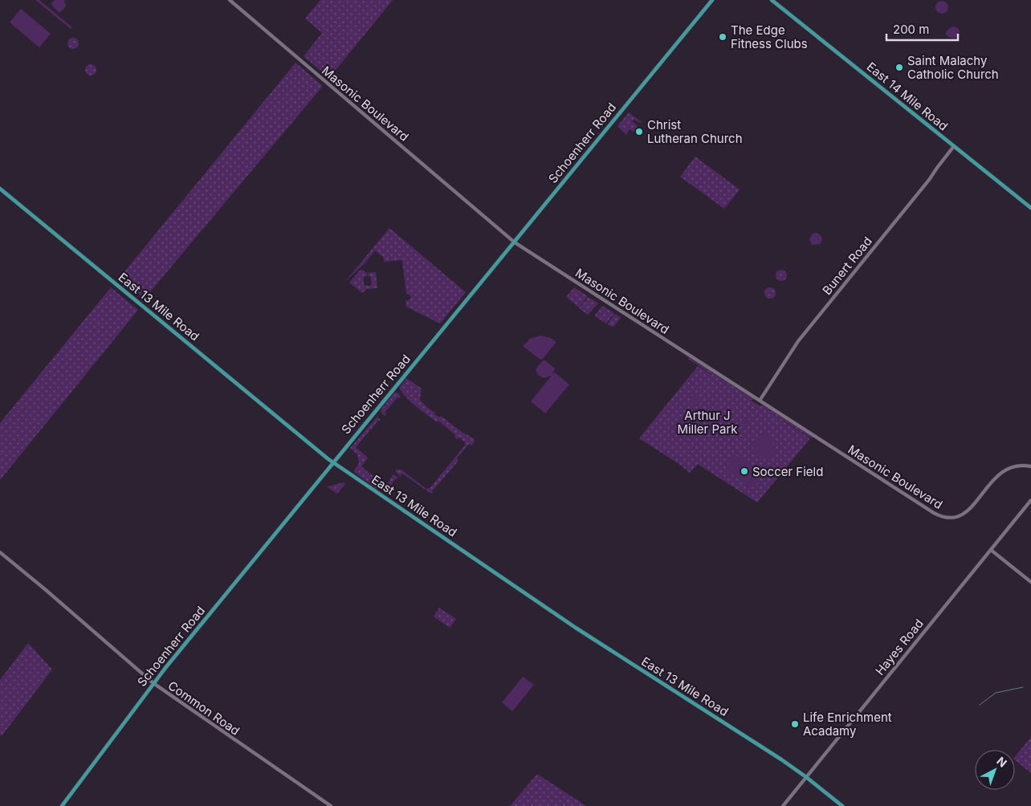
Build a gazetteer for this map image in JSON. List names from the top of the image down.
{
  "streets": {
    "main road": ["East 14 Mile Road", "Schoenherr Road", "East 13 Mile Road"],
    "street": [
      "Masonic Boulevard",
      "Bunert Road",
      "Hayes Road",
      "Common Road"
    ]
  },
  "crossings": [
    ["East 14 Mile Road", "Bunert Road"],
    ["Masonic Boulevard", "Schoenherr Road"],
    ["Masonic Boulevard", "Bunert Road"],
    ["Schoenherr Road", "East 13 Mile Road"],
    ["Schoenherr Road", "Common Road"],
    ["East 13 Mile Road", "Hayes Road"]
  ],
  "parks": ["Arthur J Miller Park"],
  "places": [
    "The Edge Fitness Clubs",
    "Saint Malachy Catholic Church",
    "Christ Lutheran Church",
    "Soccer Field",
    "Life Enrichment Acadamy"
  ],
  "scale_bar": "200 m",
  "north": "top right"
}
